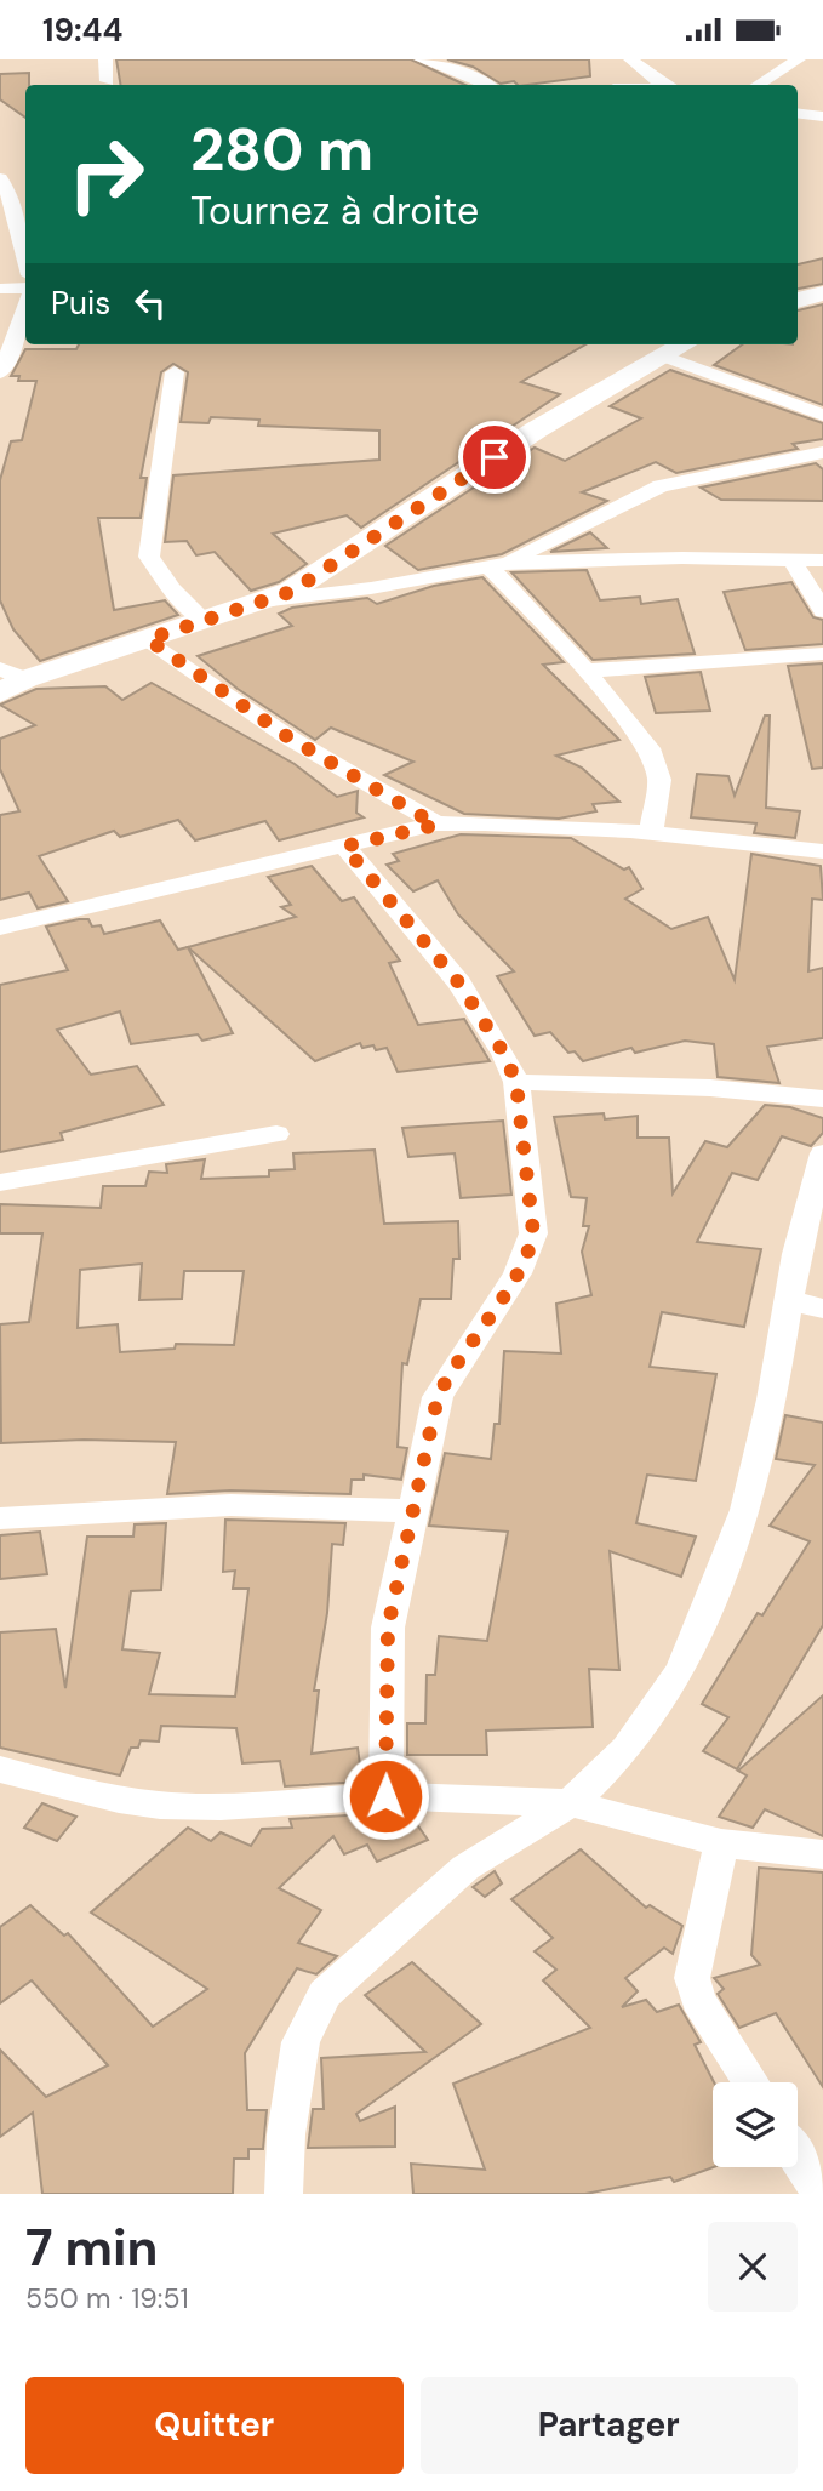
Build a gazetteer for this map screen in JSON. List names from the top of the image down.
{
  "page": {
    "status": "19:44",
    "turn": ["280 m", "Tournez à droite"],
    "then": "Puis",
    "heading": ["7 min", "550 m · 19:51"],
    "buttons": ["Quitter", "Partager"]
  }
}
